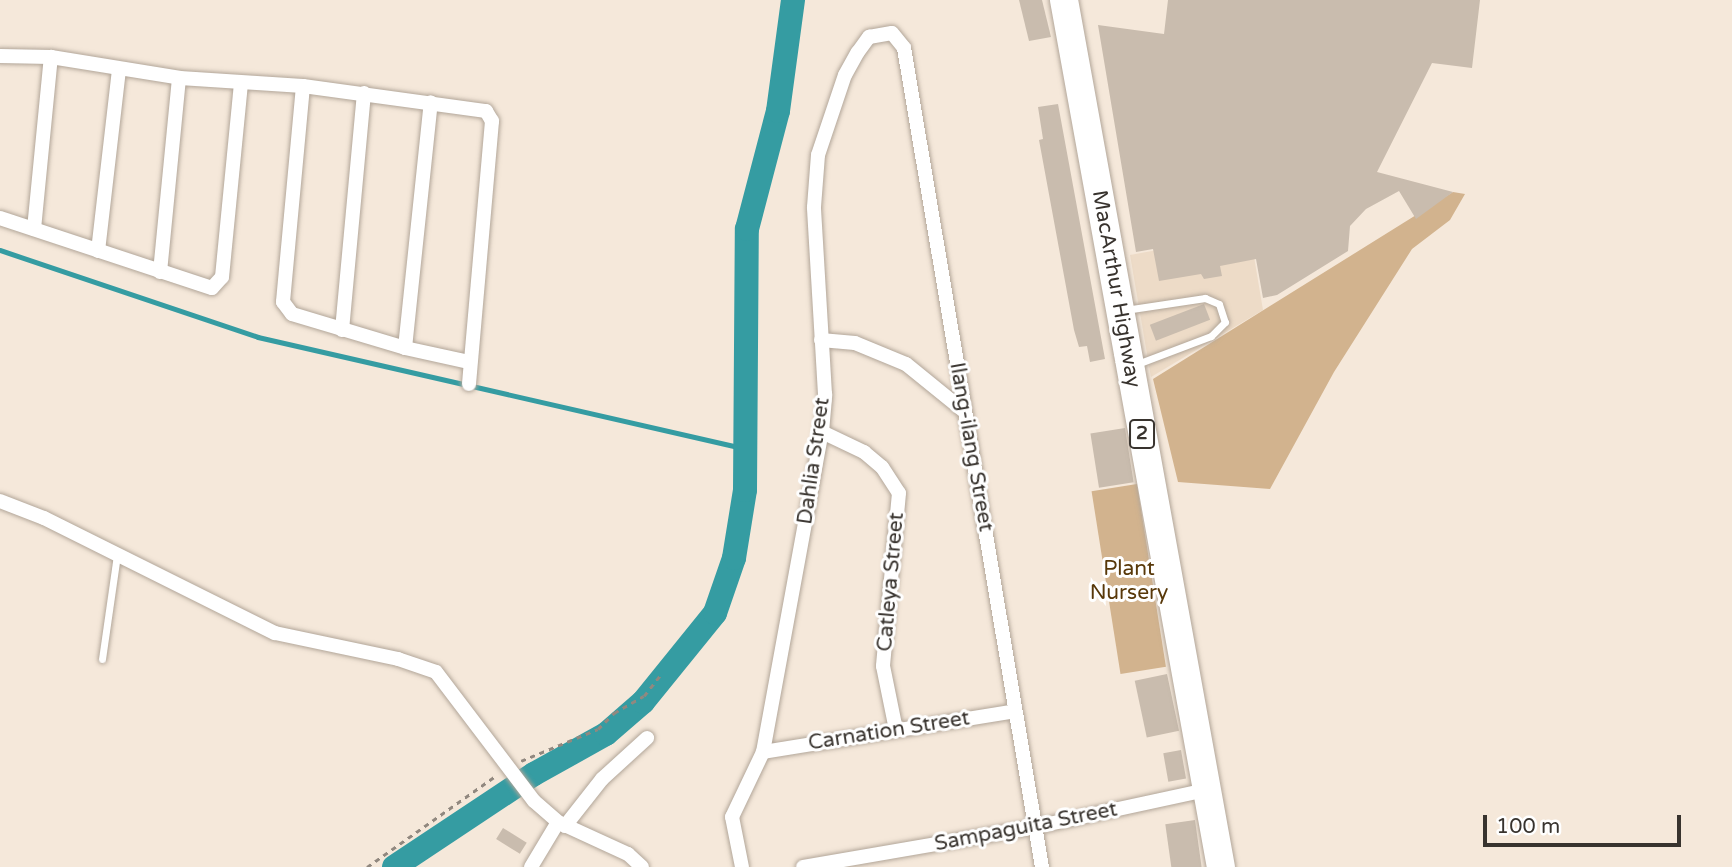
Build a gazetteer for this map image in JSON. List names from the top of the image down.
{
  "streets": {
    "highway": ["MacArthur Highway", "2"],
    "street": [
      "Ilang-ilang Street",
      "Dahlia Street",
      "Catleya Street",
      "Carnation Street",
      "Sampaguita Street"
    ]
  },
  "crossings": [
    ["MacArthur Highway", "Sampaguita Street"],
    ["Ilang-ilang Street", "Dahlia Street"],
    ["Ilang-ilang Street", "Carnation Street"],
    ["Ilang-ilang Street", "Sampaguita Street"],
    ["Dahlia Street", "Catleya Street"],
    ["Dahlia Street", "Carnation Street"],
    ["Catleya Street", "Carnation Street"]
  ],
  "parks": ["Plant Nursery"],
  "scale_bar": "100 m"
}
